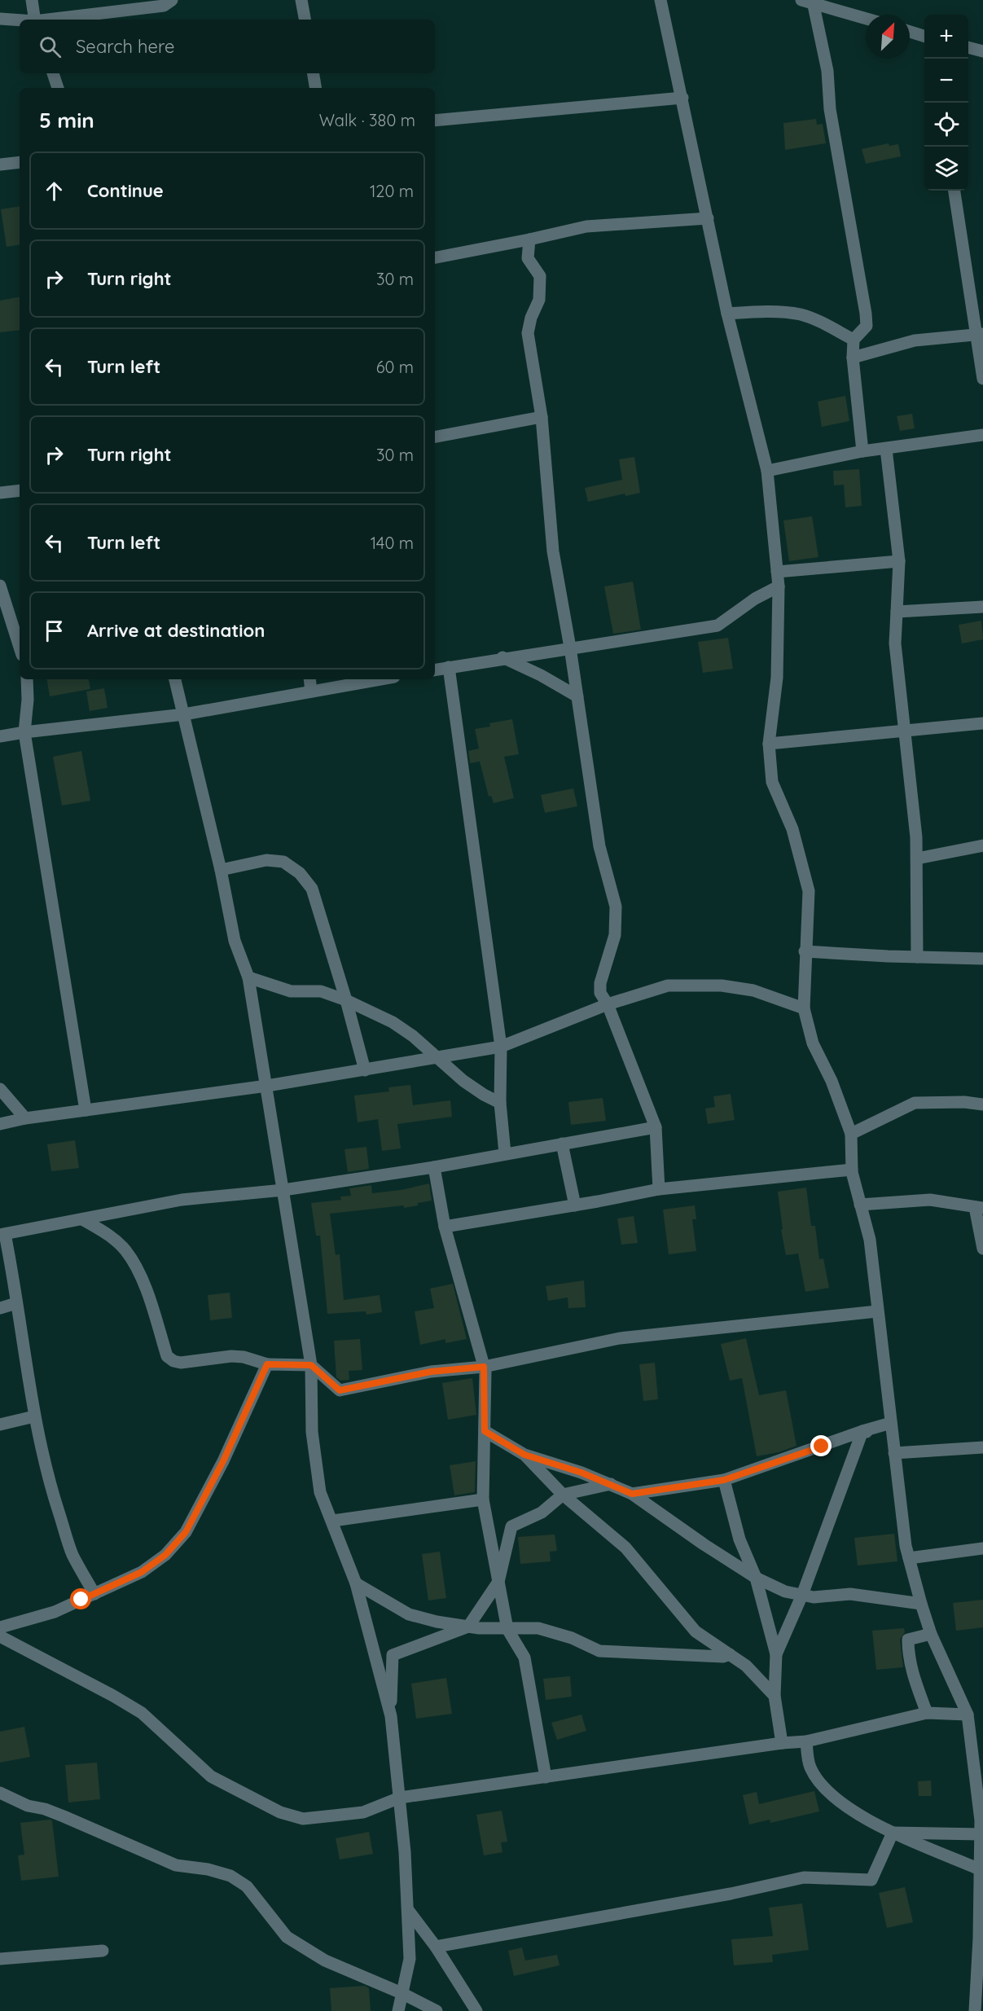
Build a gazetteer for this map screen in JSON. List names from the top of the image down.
{
  "north": "top right",
  "page": {
    "map_buttons": ["+", "−"],
    "search": "Search here",
    "heading": ["5 min", "Walk · 380 m"],
    "list": [
      ["Continue", "120 m"],
      ["Turn right", "30 m"],
      ["Turn left", "60 m"],
      ["Turn right", "30 m"],
      ["Turn left", "140 m"],
      "Arrive at destination"
    ]
  }
}
